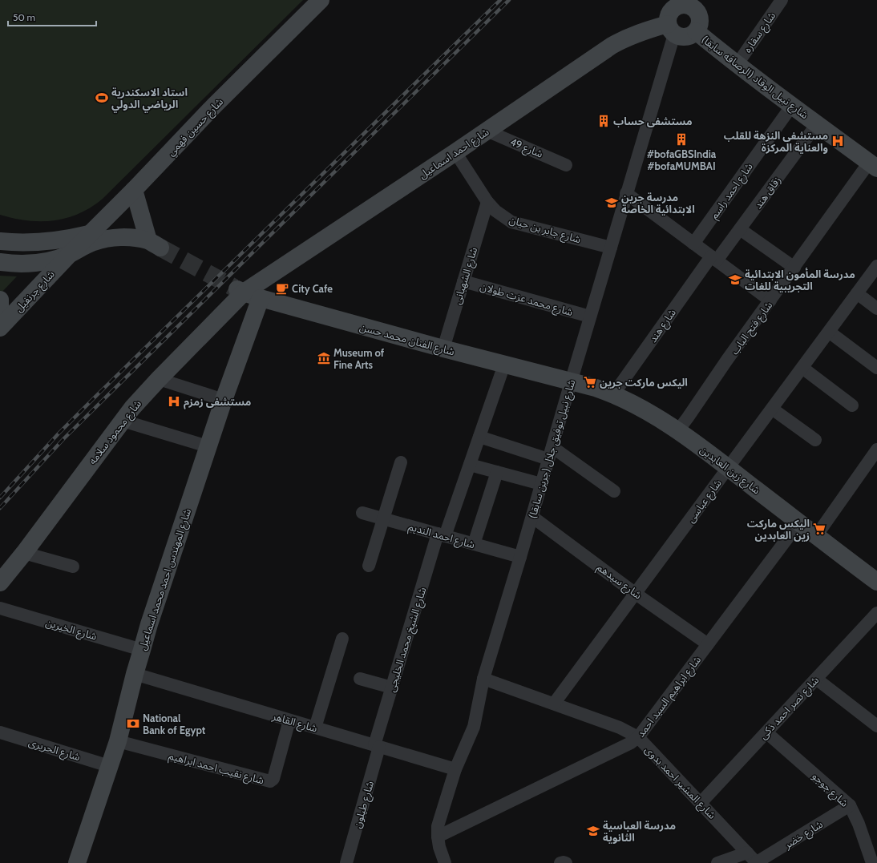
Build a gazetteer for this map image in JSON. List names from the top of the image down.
{
  "streets": {
    "street": [
      "شارع سقاره",
      "شارع نبيل الوقاد (الرصافه سابقا)",
      "شارع حسين فهمي",
      "شارع 49",
      "شارع احمد اسماعيل",
      "شارع احمد راسم",
      "زقاق هند",
      "شارع جابر بن حيان",
      "شارع الشهبانى",
      "شارع جرنفيل",
      "شارع محمد عزت طولان",
      "شارع هند",
      "شارع فتح الباب",
      "شارع الفنان محمد حسن",
      "شارع محمود سلامه",
      "شارع نبيل توفيق جلال (جرين سابقا)",
      "شارع زين العابدين",
      "شارع عباسى",
      "شارع احمد النديم",
      "شارع المهندس احمد محمد اسماعيل",
      "شارع سيدهم",
      "شارع الخيرين",
      "شارع الشيخ محمد الخليجى",
      "شارع ابراهيم السيد احمد",
      "شارع نصر احمد ذكى",
      "شارع القاهر",
      "شارع الحريرى",
      "شارع نقيب احمد ابراهيم",
      "شارع المشير احمد بدوى",
      "شارع جوجو",
      "شارع طيلون",
      "شارع خضر"
    ]
  },
  "crossings": [
    ["شارع سقاره", "شارع نبيل الوقاد (الرصافه سابقا)"],
    ["شارع نبيل الوقاد (الرصافه سابقا)", "شارع احمد اسماعيل"],
    ["شارع نبيل الوقاد (الرصافه سابقا)", "شارع احمد راسم"],
    ["شارع نبيل الوقاد (الرصافه سابقا)", "زقاق هند"],
    ["شارع نبيل الوقاد (الرصافه سابقا)", "شارع فتح الباب"],
    ["شارع نبيل الوقاد (الرصافه سابقا)", "شارع نبيل توفيق جلال (جرين سابقا)"],
    ["شارع حسين فهمي", "شارع جرنفيل"],
    ["شارع 49", "شارع احمد اسماعيل"],
    ["شارع احمد اسماعيل", "شارع جابر بن حيان"],
    ["شارع احمد اسماعيل", "شارع الفنان محمد حسن"],
    ["شارع احمد اسماعيل", "شارع محمود سلامه"],
    ["شارع احمد اسماعيل", "شارع نبيل توفيق جلال (جرين سابقا)"],
    ["زقاق هند", "شارع هند"],
    ["شارع جابر بن حيان", "شارع الشهبانى"],
    ["شارع جابر بن حيان", "شارع نبيل توفيق جلال (جرين سابقا)"],
    ["شارع الشهبانى", "شارع محمد عزت طولان"],
    ["شارع الشهبانى", "شارع الفنان محمد حسن"],
    ["شارع محمد عزت طولان", "شارع نبيل توفيق جلال (جرين سابقا)"],
    ["شارع هند", "شارع زين العابدين"],
    ["شارع فتح الباب", "شارع زين العابدين"],
    ["شارع الفنان محمد حسن", "شارع محمود سلامه"],
    ["شارع الفنان محمد حسن", "شارع نبيل توفيق جلال (جرين سابقا)"],
    ["شارع الفنان محمد حسن", "شارع زين العابدين"],
    ["شارع الفنان محمد حسن", "شارع المهندس احمد محمد اسماعيل"],
    ["شارع الفنان محمد حسن", "شارع الشيخ محمد الخليجى"],
    ["شارع نبيل توفيق جلال (جرين سابقا)", "شارع زين العابدين"],
    ["شارع نبيل توفيق جلال (جرين سابقا)", "شارع احمد النديم"],
    ["شارع نبيل توفيق جلال (جرين سابقا)", "شارع سيدهم"],
    ["شارع نبيل توفيق جلال (جرين سابقا)", "شارع ابراهيم السيد احمد"],
    ["شارع نبيل توفيق جلال (جرين سابقا)", "شارع القاهر"],
    ["شارع نبيل توفيق جلال (جرين سابقا)", "شارع المشير احمد بدوى"],
    ["شارع زين العابدين", "شارع عباسى"],
    ["شارع زين العابدين", "شارع ابراهيم السيد احمد"],
    ["شارع عباسى", "شارع سيدهم"],
    ["شارع عباسى", "شارع المشير احمد بدوى"],
    ["شارع احمد النديم", "شارع الشيخ محمد الخليجى"],
    ["شارع المهندس احمد محمد اسماعيل", "شارع الخيرين"],
    ["شارع المهندس احمد محمد اسماعيل", "شارع القاهر"],
    ["شارع المهندس احمد محمد اسماعيل", "شارع الحريرى"],
    ["شارع المهندس احمد محمد اسماعيل", "شارع نقيب احمد ابراهيم"],
    ["شارع سيدهم", "شارع ابراهيم السيد احمد"],
    ["شارع الشيخ محمد الخليجى", "شارع القاهر"],
    ["شارع الشيخ محمد الخليجى", "شارع طيلون"],
    ["شارع ابراهيم السيد احمد", "شارع المشير احمد بدوى"],
    ["شارع نصر احمد ذكى", "شارع المشير احمد بدوى"],
    ["شارع نصر احمد ذكى", "شارع جوجو"],
    ["شارع القاهر", "شارع نقيب احمد ابراهيم"],
    ["شارع القاهر", "شارع طيلون"],
    ["شارع المشير احمد بدوى", "شارع خضر"],
    ["شارع جوجو", "شارع خضر"]
  ],
  "places": {
    "sports": ["استاد الاسكندرية الرياضي الدولي"],
    "building": ["مستشفى حساب", "#bofaGBSIndia #bofaMUMBAI"],
    "hospital": ["مستشفى النزهة للقلب والعناية المركزة", "مستشفى زمزم"],
    "school or university": ["مدرسة جرين الابتدائية الخاصة", "مدرسة المأمون الابتدائية التجريبية للغات", "مدرسة العباسية الثانوية"],
    "cafe": ["City Cafe"],
    "museum": ["Museum of Fine Arts"],
    "supermarket": ["اليكس ماركت جرين", "اليكس ماركت زين العابدين"],
    "bank": ["National Bank of Egypt"]
  },
  "scale_bar": "50 m"
}
